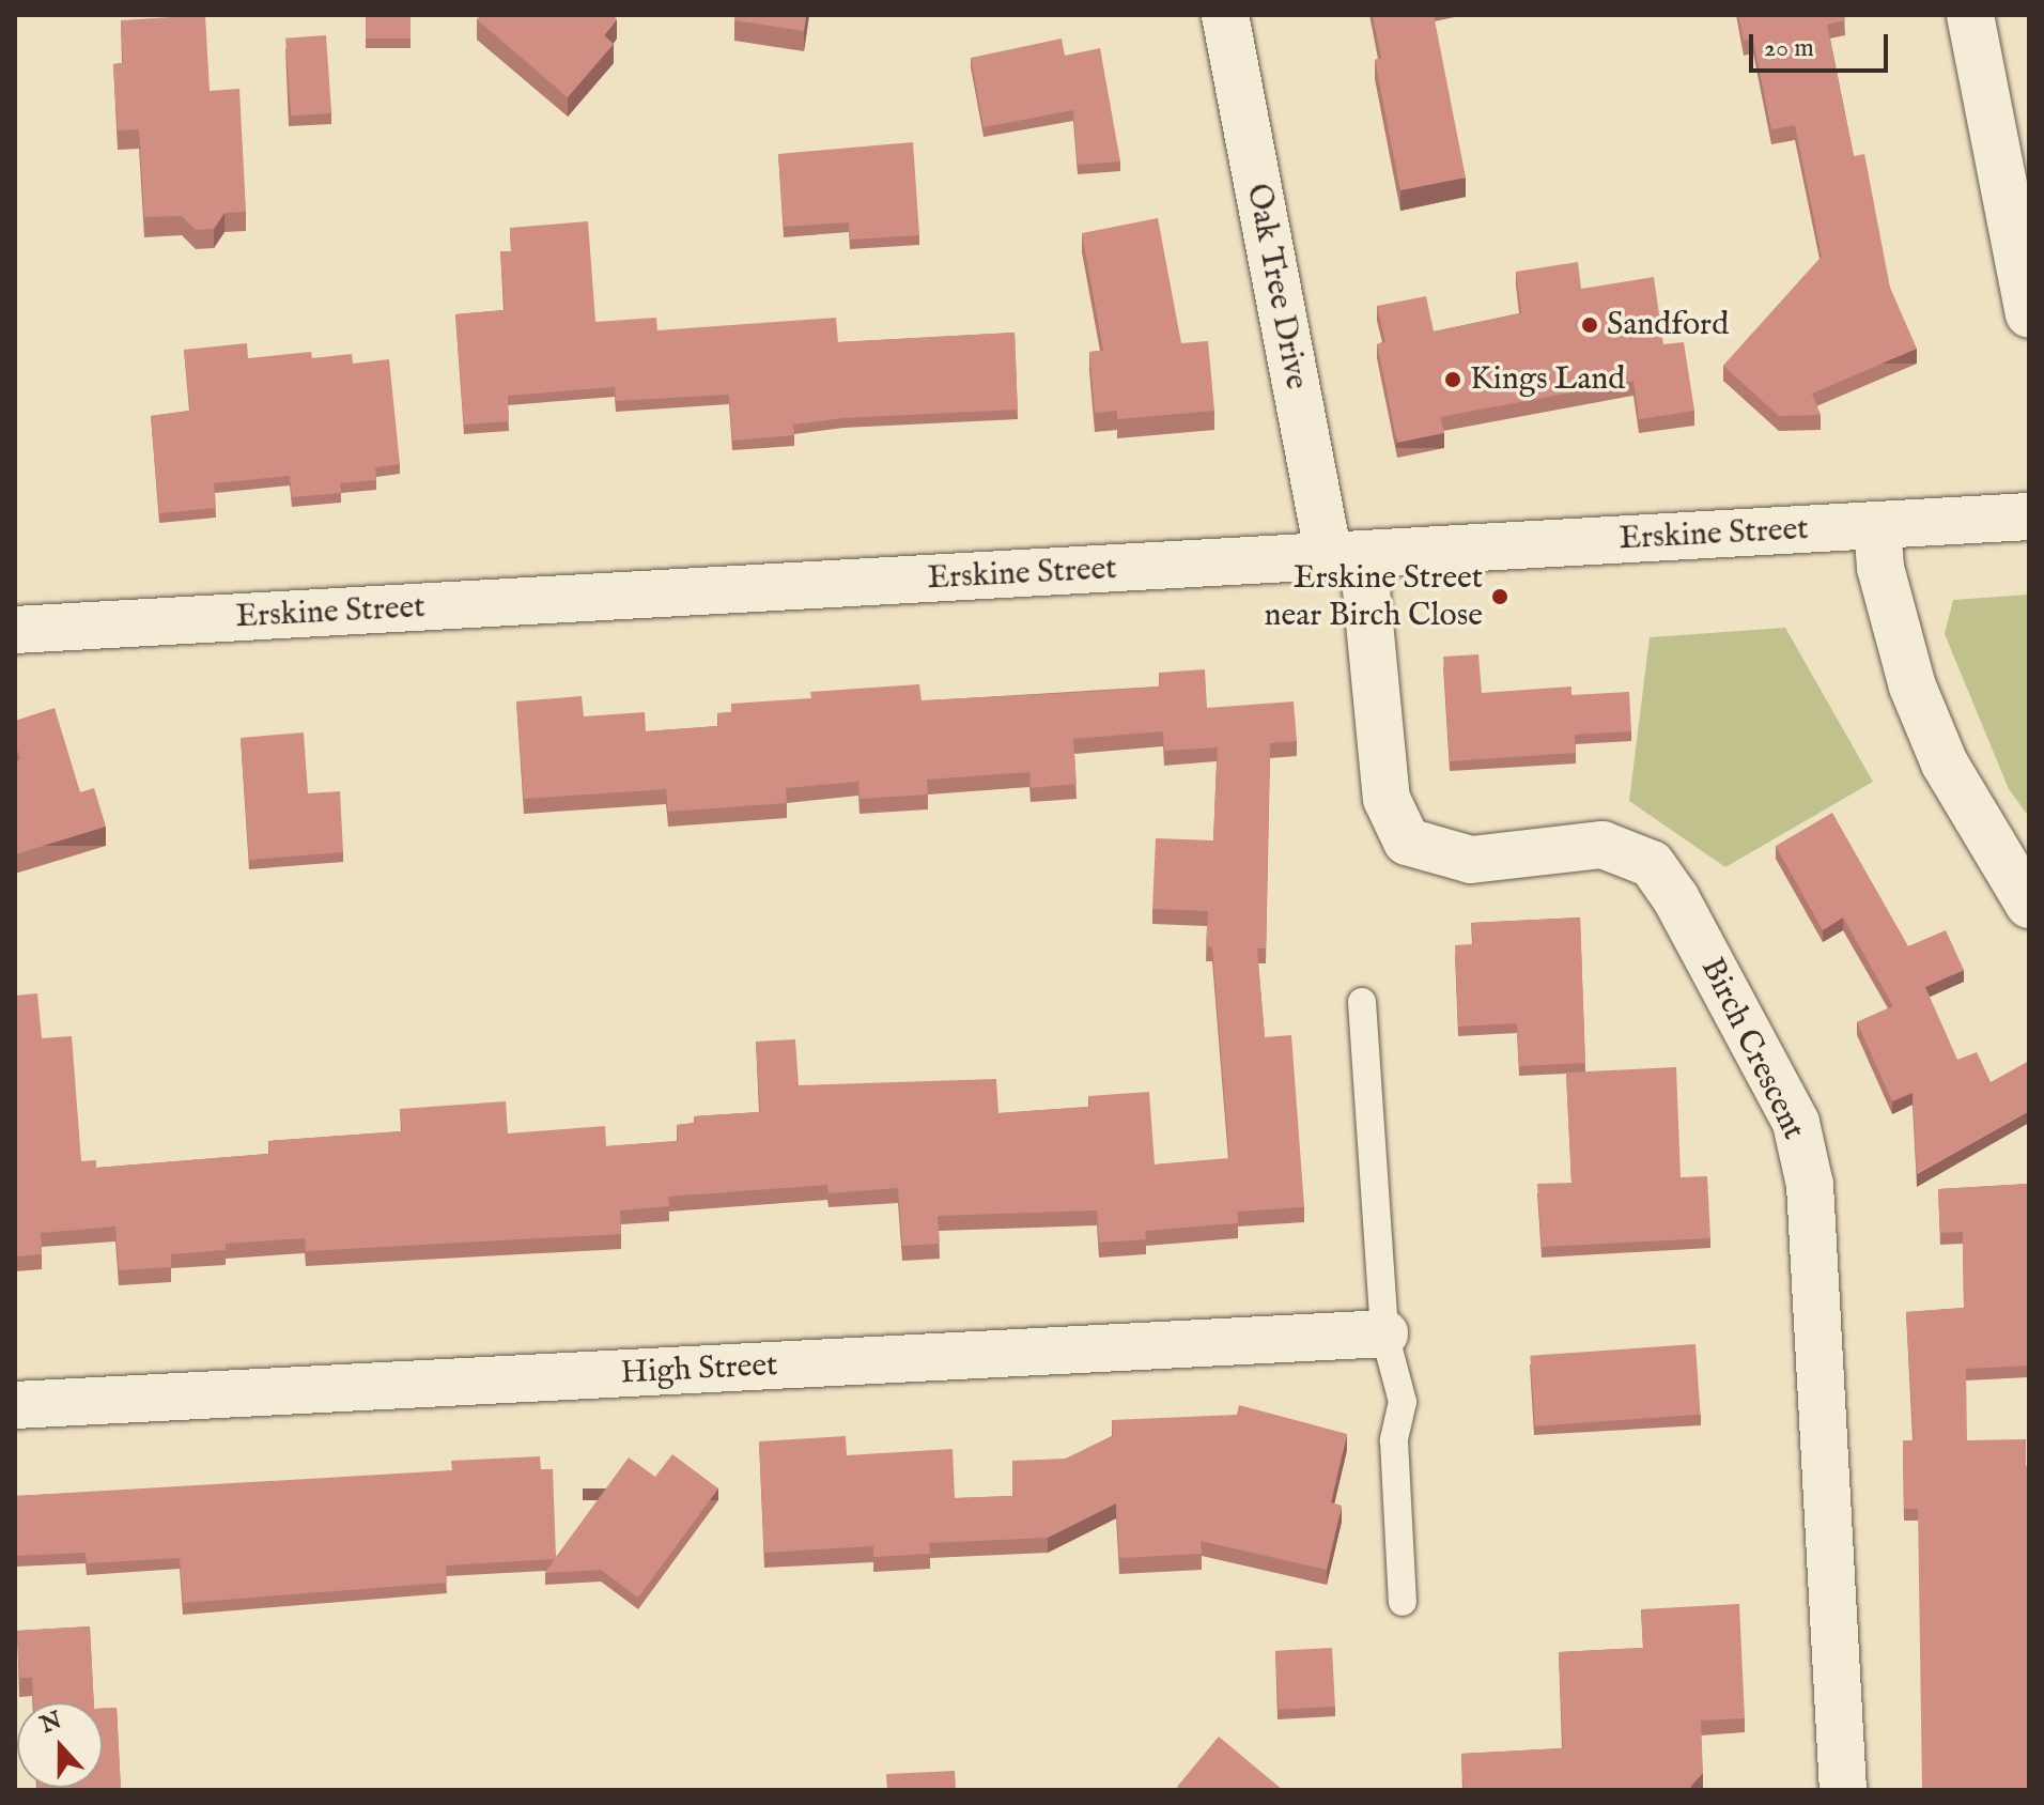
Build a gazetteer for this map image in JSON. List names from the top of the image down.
{
  "streets": {
    "street": [
      "Oak Tree Drive",
      "Erskine Street",
      "Birch Crescent",
      "High Street"
    ]
  },
  "crossings": [
    ["Oak Tree Drive", "Erskine Street"],
    ["Oak Tree Drive", "Birch Crescent"],
    ["Erskine Street", "Birch Crescent"]
  ],
  "places": ["Sandford", "Kings Land", "Erskine Street near Birch Close"],
  "scale_bar": "20 m",
  "north": "top"
}
